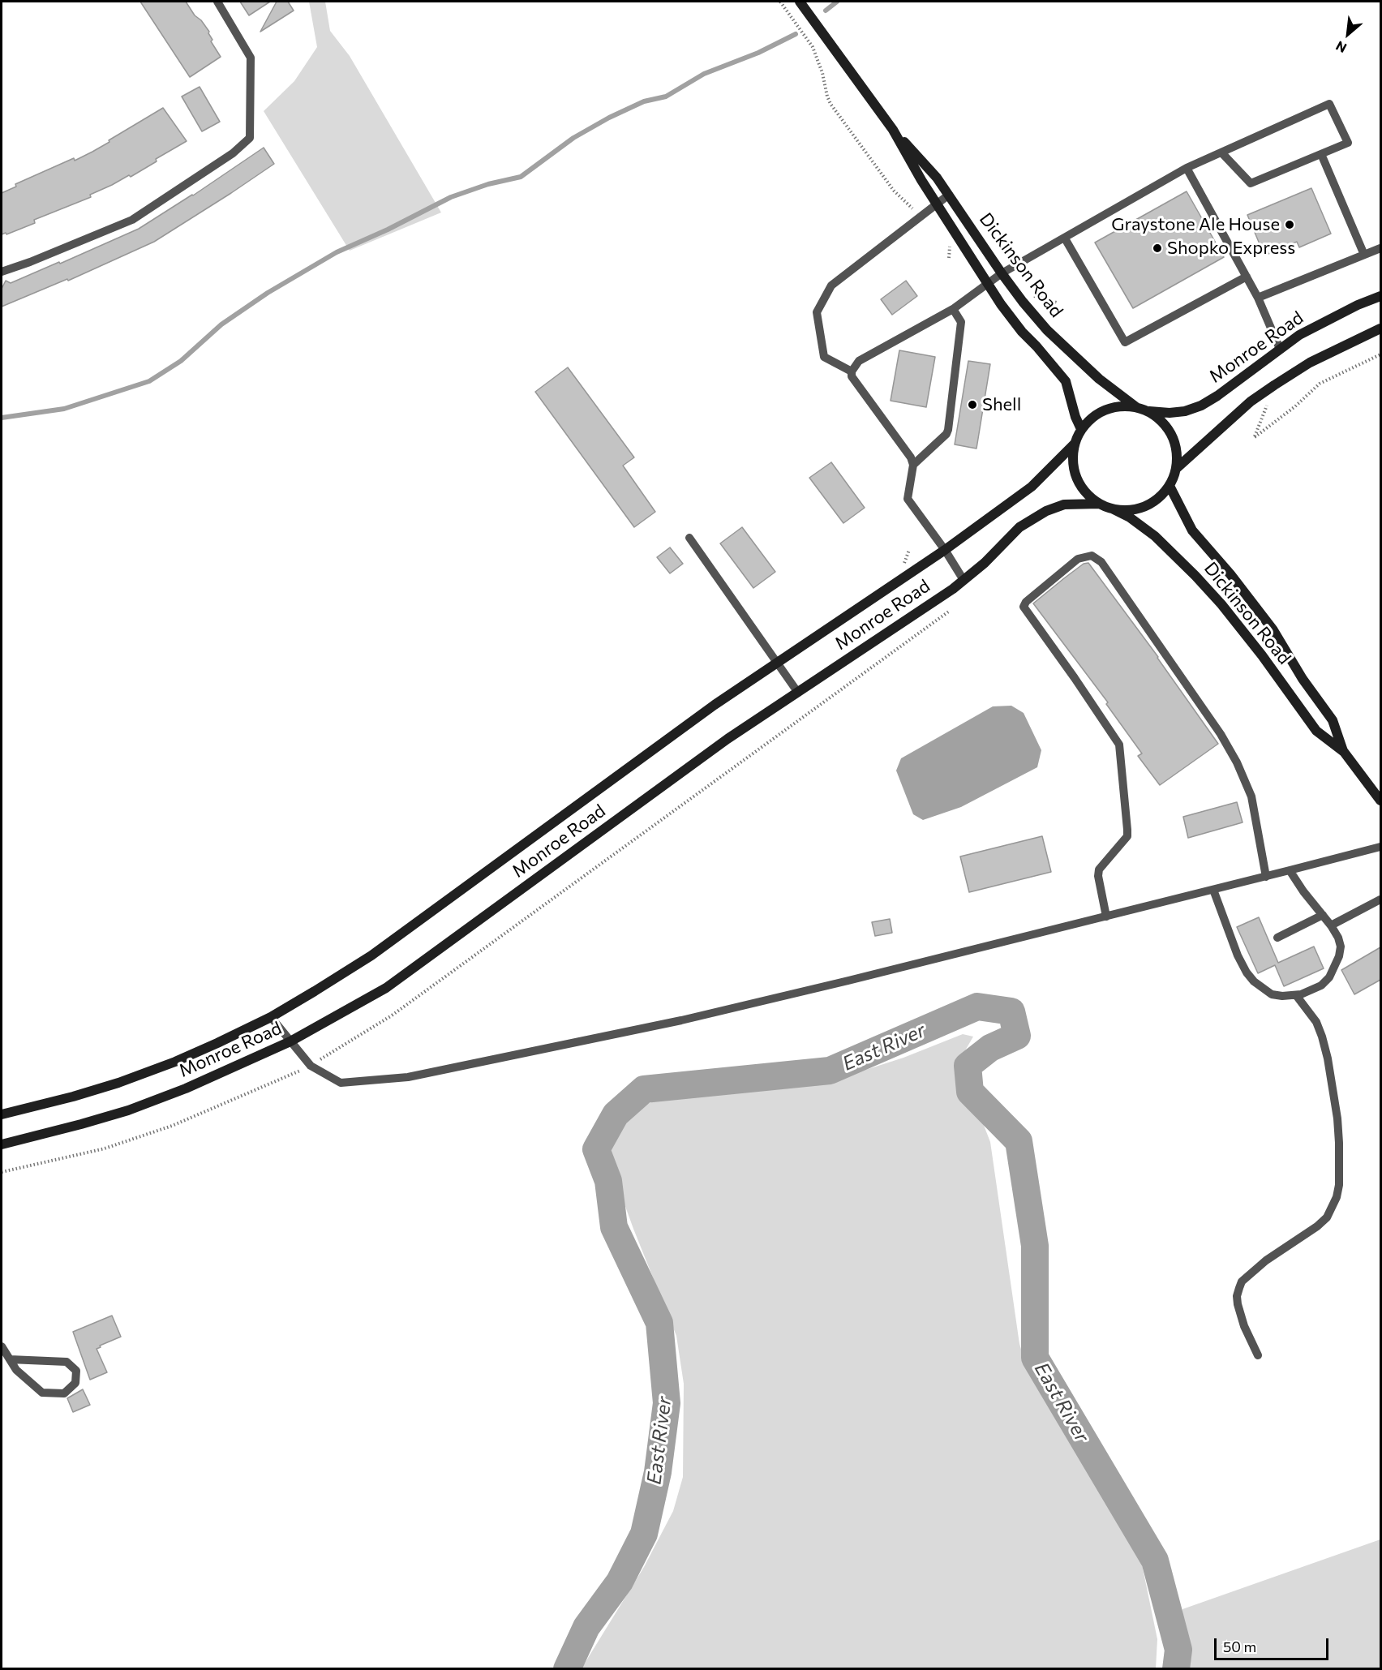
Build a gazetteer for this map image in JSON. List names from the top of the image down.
{
  "streets": {
    "main road": ["Dickinson Road", "Monroe Road"]
  },
  "crossings": [
    ["Dickinson Road", "Monroe Road"]
  ],
  "water": ["East River"],
  "places": ["Graystone Ale House", "Shopko Express", "Shell"],
  "scale_bar": "50 m",
  "north": "bottom left"
}
